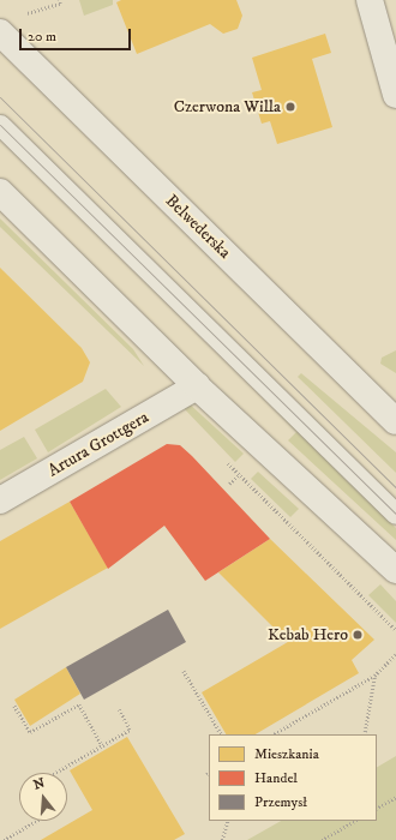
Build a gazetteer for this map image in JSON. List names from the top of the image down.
{
  "streets": {
    "main road": ["Belwederska", "Artura Grottgera"]
  },
  "places": ["Czerwona Willa", "Kebab Hero"],
  "legend": ["Mieszkania", "Handel", "Przemysł"],
  "scale_bar": "20 m",
  "north": "top"
}
